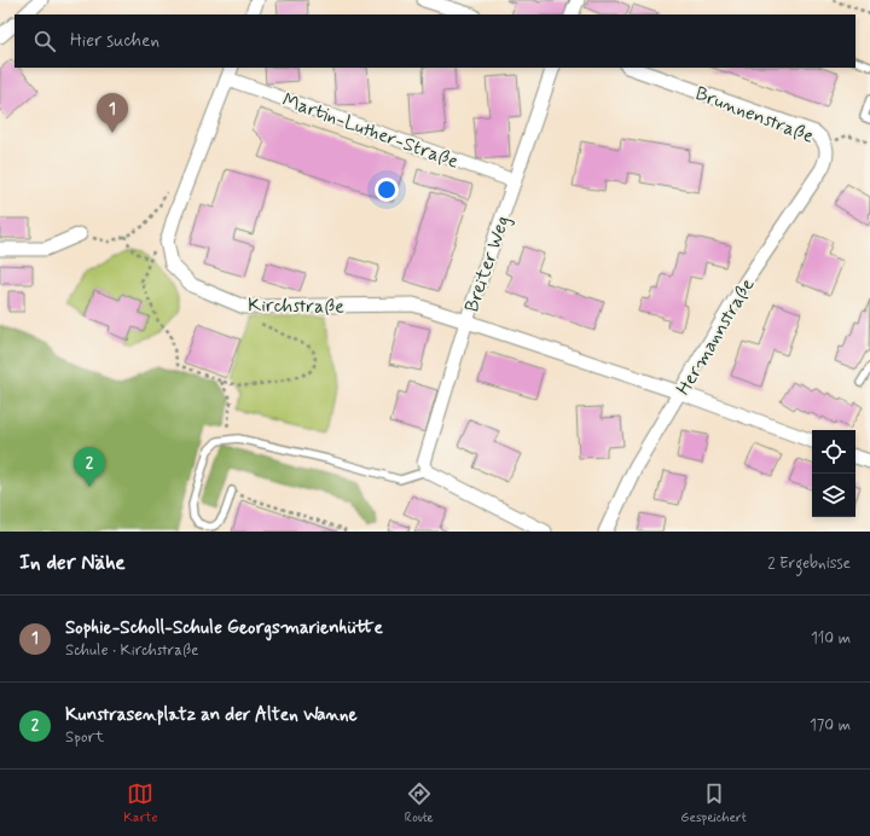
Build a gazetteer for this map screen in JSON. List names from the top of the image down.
{
  "streets": {
    "street": [
      "Brunnenstraße",
      "Martin-Luther-Straße",
      "Breiter Weg",
      "Kirchstraße",
      "Hermannstraße"
    ]
  },
  "crossings": [
    ["Brunnenstraße", "Hermannstraße"],
    ["Martin-Luther-Straße", "Breiter Weg"],
    ["Martin-Luther-Straße", "Kirchstraße"],
    ["Breiter Weg", "Kirchstraße"],
    ["Kirchstraße", "Hermannstraße"]
  ],
  "page": {
    "search": "Hier suchen",
    "pins": ["1", "2"],
    "heading": ["In der Nähe", "2 Ergebnisse"],
    "list": [
      {
        "mark": "1",
        "name": "Sophie-Scholl-Schule Georgsmarienhütte",
        "note": "Schule · Kirchstraße",
        "value": "110 m"
      },
      {
        "mark": "2",
        "name": "Kunstrasenplatz an der Alten Wanne",
        "note": "Sport",
        "value": "170 m"
      }
    ],
    "nav": ["Karte", "Route", "Gespeichert"]
  }
}
